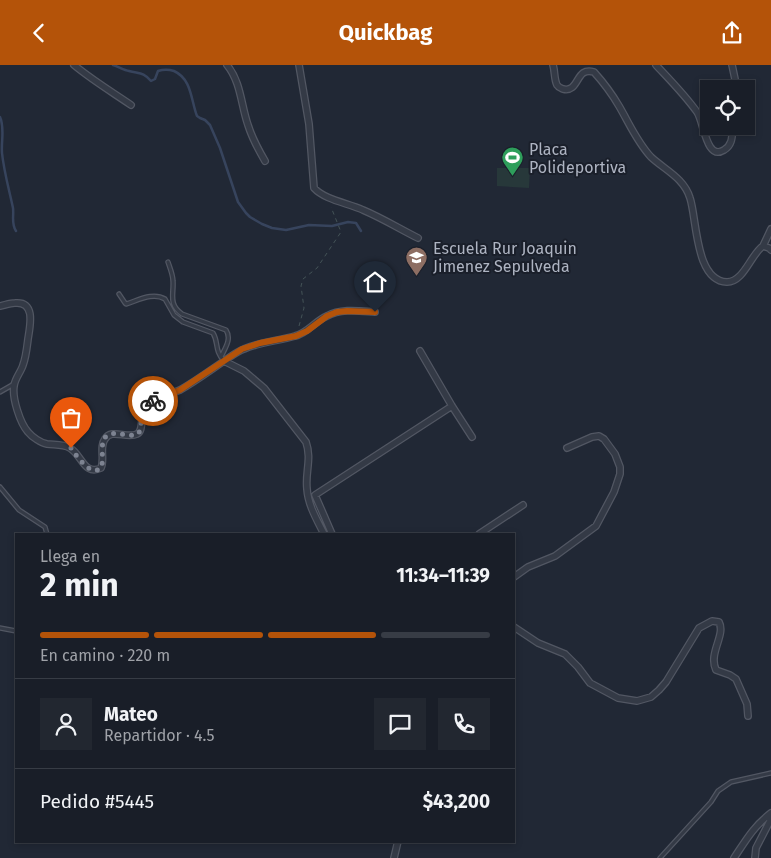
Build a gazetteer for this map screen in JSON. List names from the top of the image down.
{
  "places": {
    "sports": ["Placa Polideportiva"],
    "school or university": ["Escuela Rur Joaquin Jimenez Sepulveda"]
  },
  "page": {
    "header": "Quickbag",
    "heading": ["2 min", "Llega en", "11:34–11:39"],
    "panel": [
      "Mateo",
      "Repartidor · 4.5",
      "Pedido #5445",
      "$43,200"
    ],
    "bar": "En camino · 220 m"
  }
}
